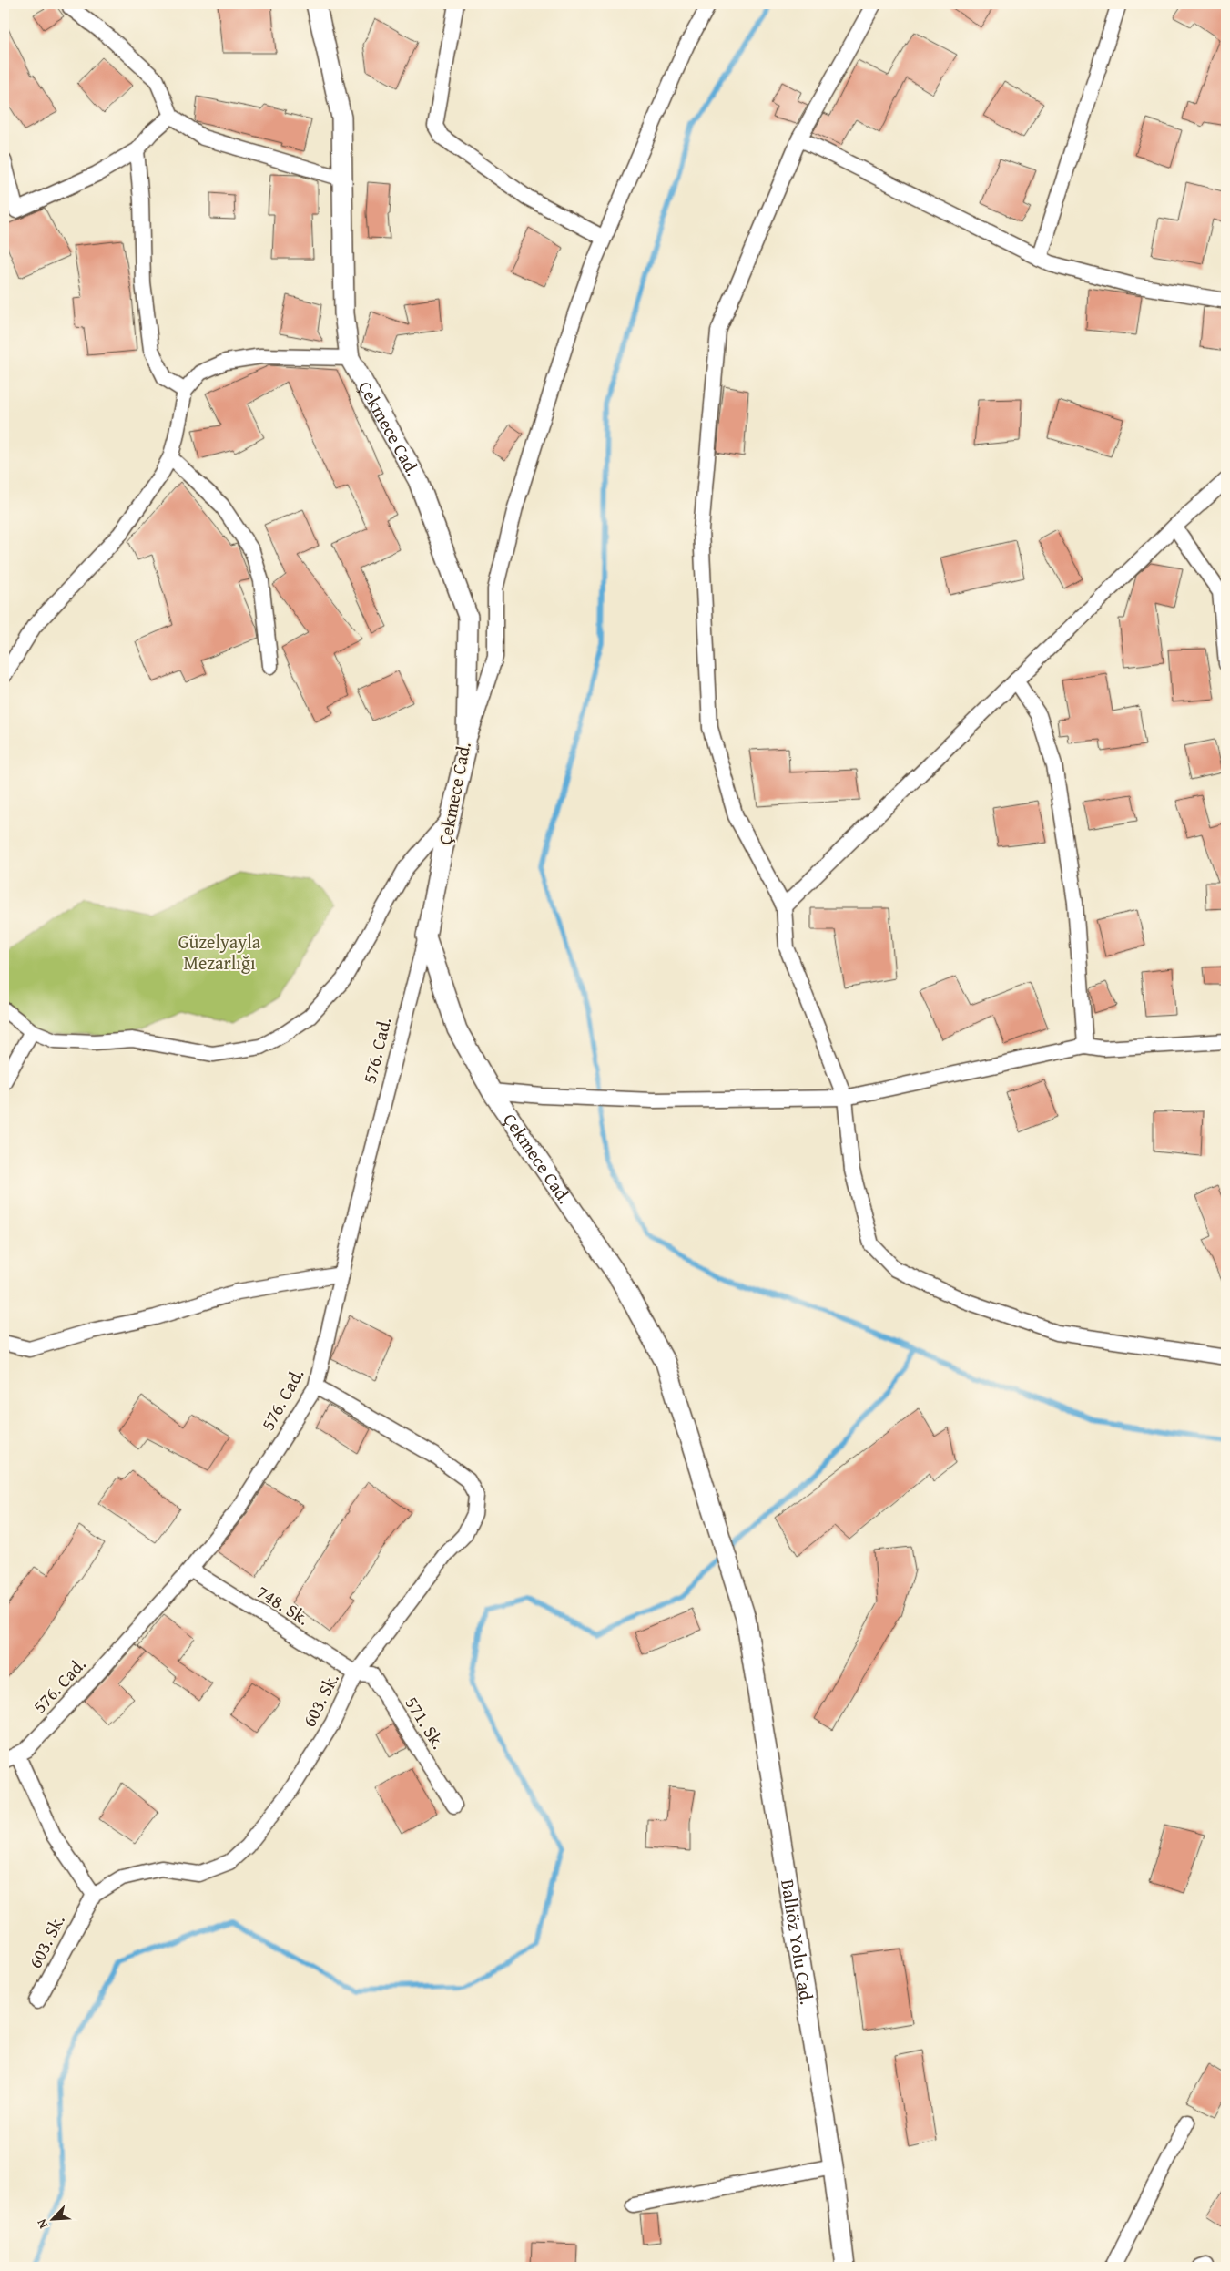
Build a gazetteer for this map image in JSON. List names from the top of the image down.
{
  "streets": {
    "street": [
      "Çekmece Cad.",
      "576. Cad.",
      "748. Sk.",
      "603. Sk.",
      "571. Sk.",
      "Ballıöz Yolu Cad."
    ]
  },
  "crossings": [
    ["Çekmece Cad.", "576. Cad."],
    ["Çekmece Cad.", "Ballıöz Yolu Cad."],
    ["576. Cad.", "748. Sk."],
    ["576. Cad.", "603. Sk."],
    ["748. Sk.", "603. Sk."],
    ["748. Sk.", "571. Sk."],
    ["603. Sk.", "571. Sk."]
  ],
  "parks": ["Güzelyayla Mezarlığı"],
  "north": "bottom left"
}
